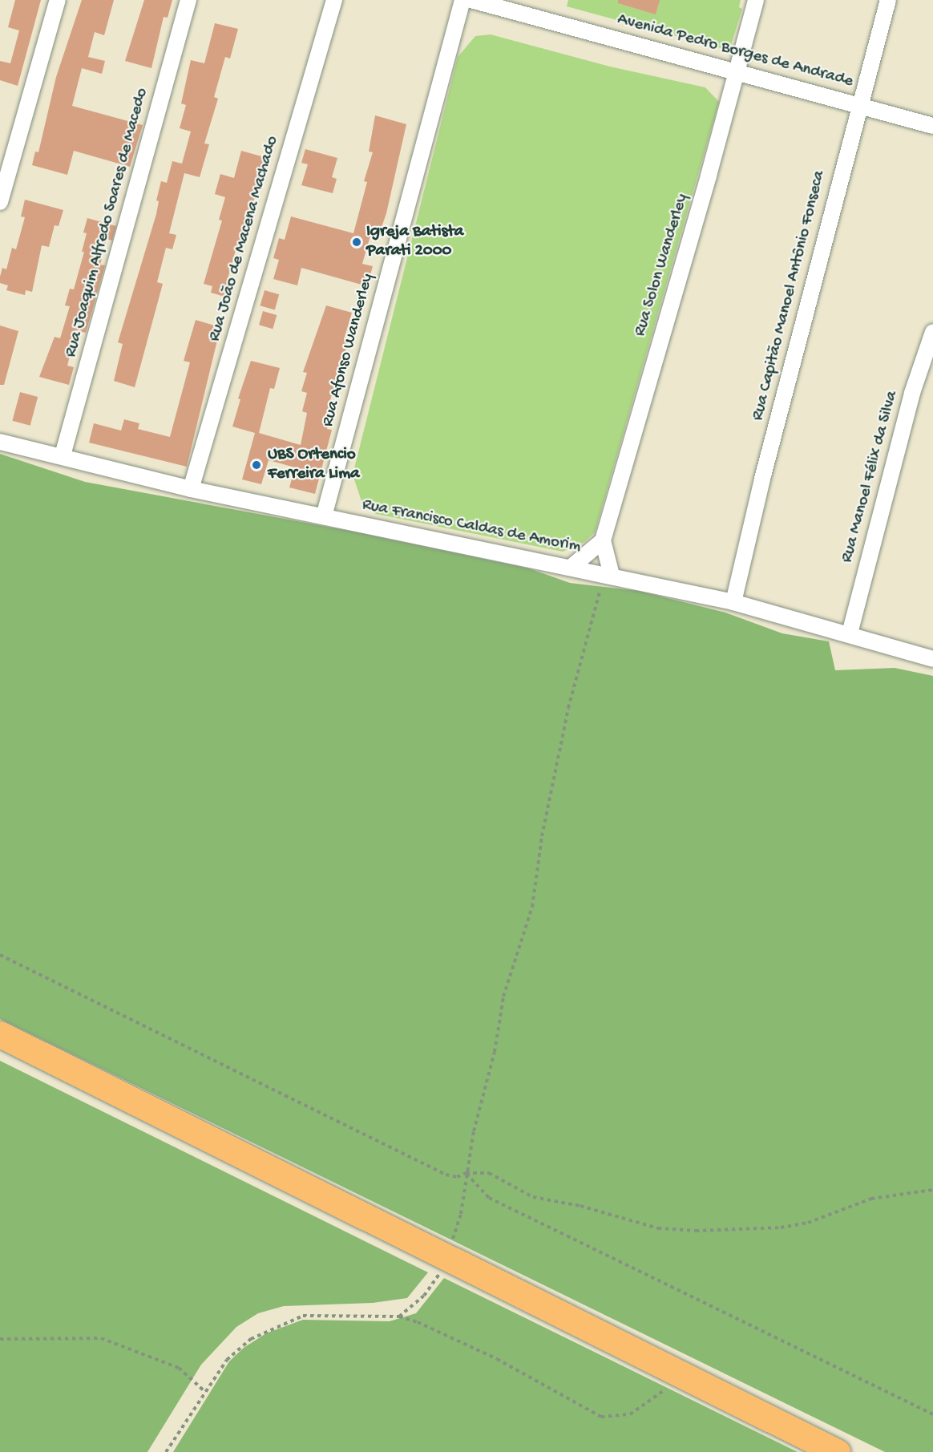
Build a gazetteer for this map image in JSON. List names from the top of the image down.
{
  "streets": {
    "street": [
      "Avenida Pedro Borges de Andrade",
      "Rua Joaquim Alfredo Soares de Macedo",
      "Rua João de Macena Machado",
      "Rua Solon Wanderley",
      "Rua Capitão Manoel Antônio Fonseca",
      "Rua Afonso Wanderley",
      "Rua Manoel Félix da Silva",
      "Rua Francisco Caldas de Amorim"
    ]
  },
  "crossings": [
    ["Avenida Pedro Borges de Andrade", "Rua Solon Wanderley"],
    ["Avenida Pedro Borges de Andrade", "Rua Capitão Manoel Antônio Fonseca"],
    ["Rua Joaquim Alfredo Soares de Macedo", "Rua Francisco Caldas de Amorim"],
    ["Rua João de Macena Machado", "Rua Francisco Caldas de Amorim"],
    ["Rua Capitão Manoel Antônio Fonseca", "Rua Francisco Caldas de Amorim"],
    ["Rua Afonso Wanderley", "Rua Francisco Caldas de Amorim"],
    ["Rua Manoel Félix da Silva", "Rua Francisco Caldas de Amorim"]
  ],
  "places": ["Igreja Batista Parati 2000", "UBS Ortencio Ferreira Lima"]
}
